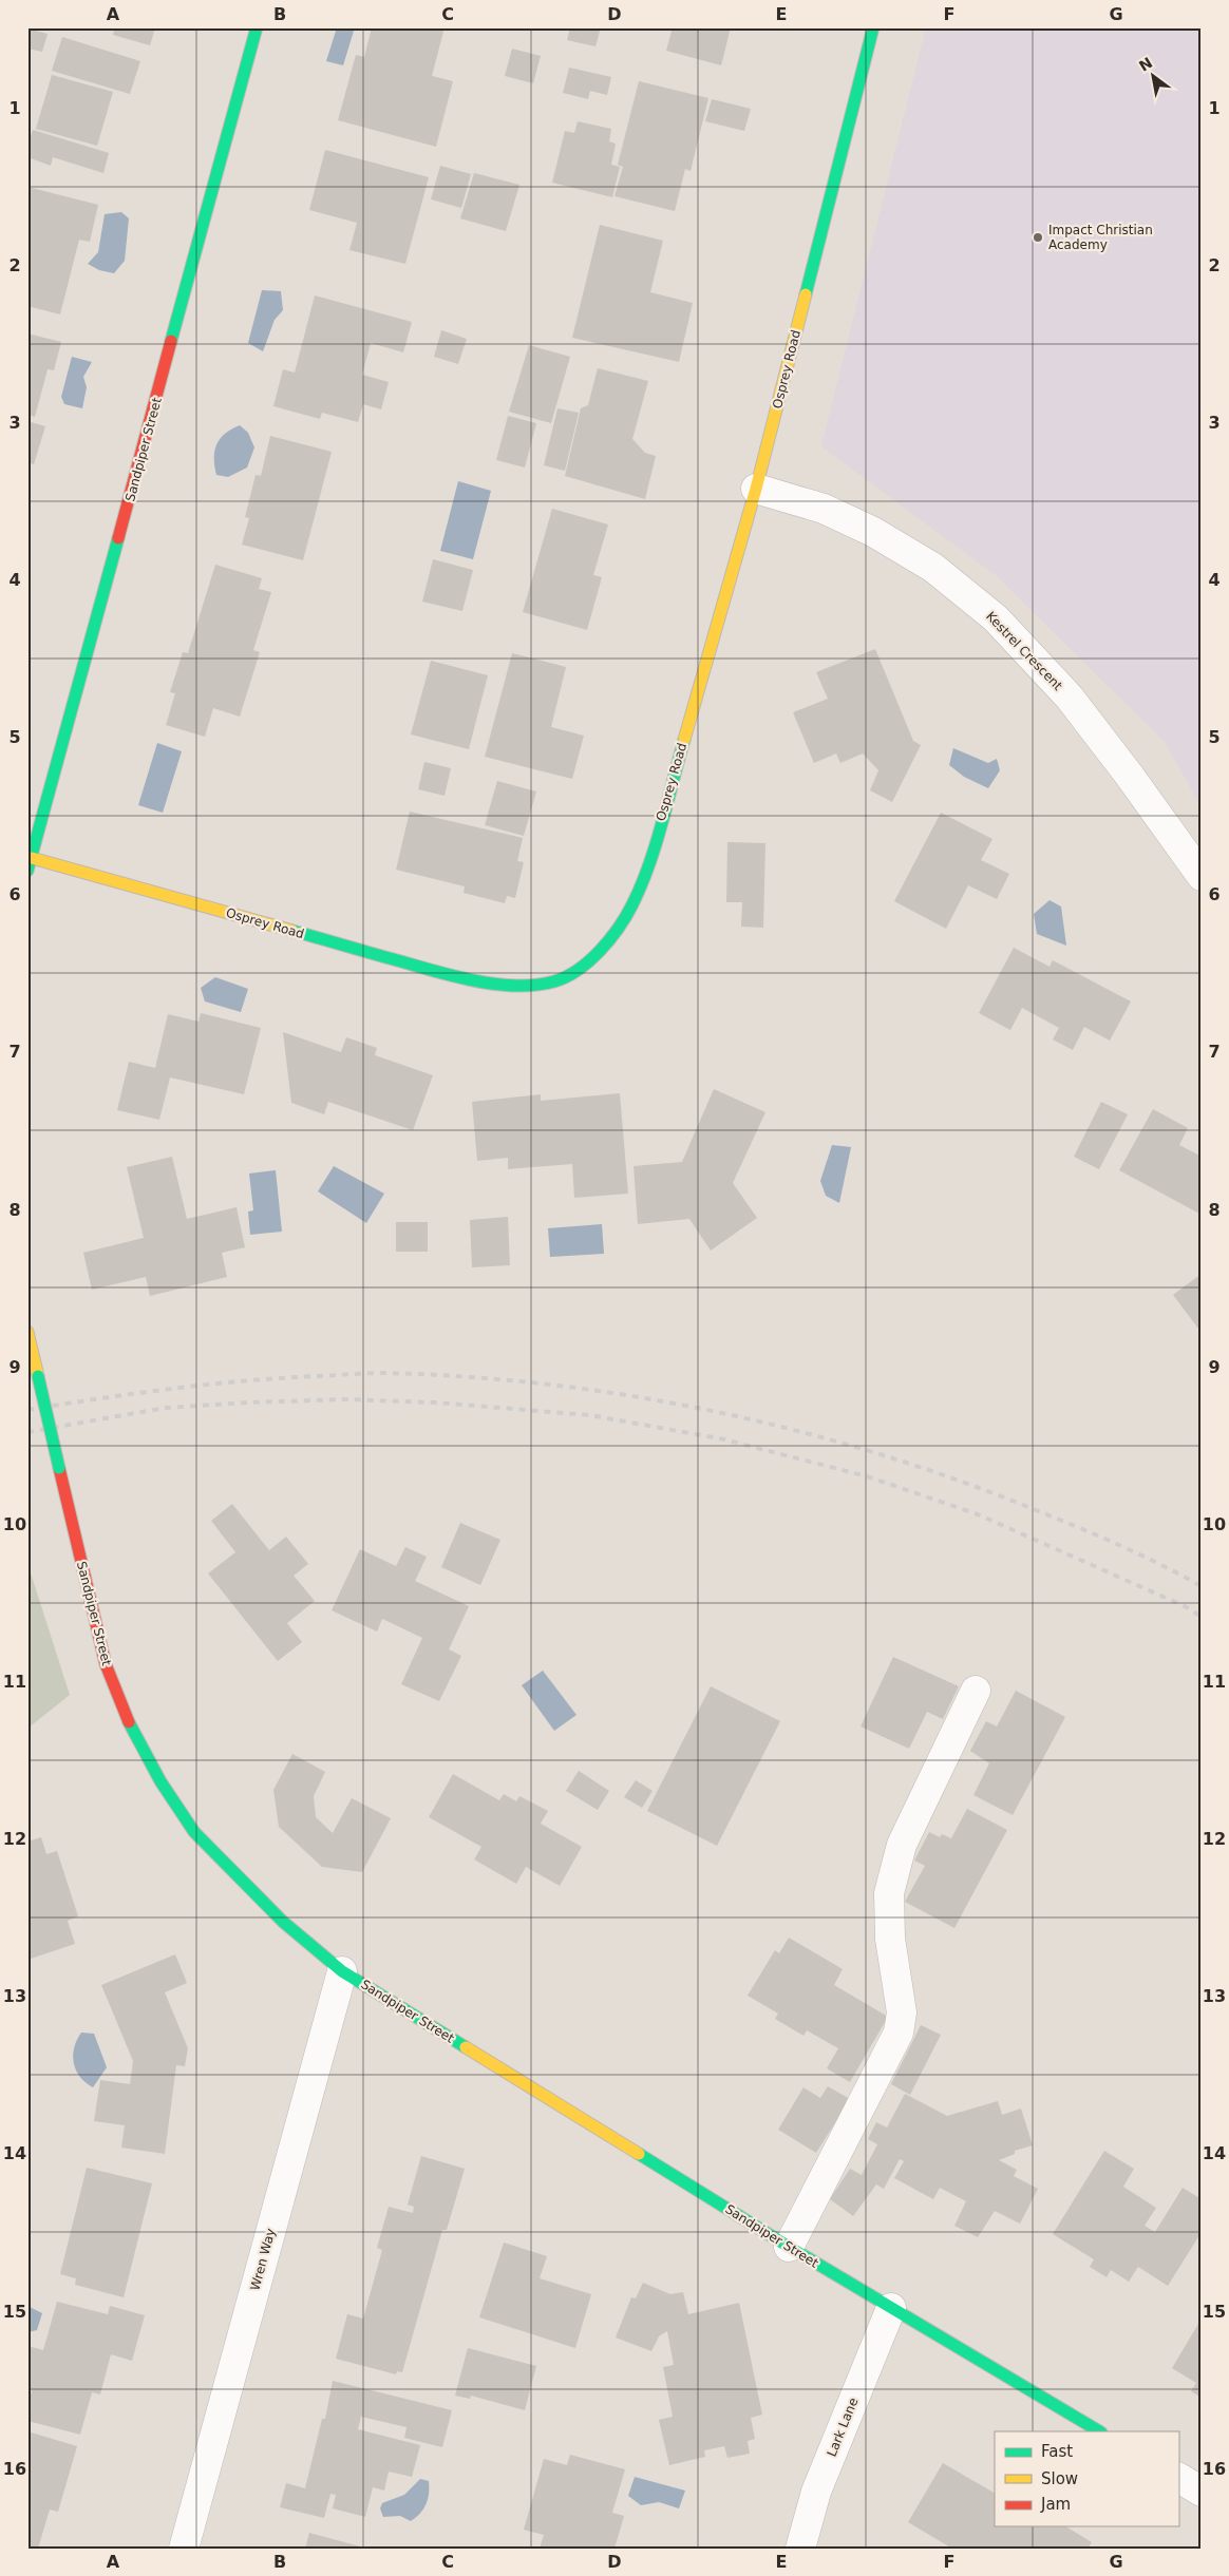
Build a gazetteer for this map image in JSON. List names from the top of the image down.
{
  "streets": {
    "street": [
      "Osprey Road",
      "Sandpiper Street",
      "Kestrel Crescent",
      "Wren Way",
      "Lark Lane"
    ]
  },
  "crossings": [
    ["Osprey Road", "Sandpiper Street"],
    ["Osprey Road", "Kestrel Crescent"],
    ["Sandpiper Street", "Wren Way"],
    ["Sandpiper Street", "Lark Lane"]
  ],
  "places": ["Impact Christian Academy"],
  "legend": ["Fast", "Slow", "Jam"],
  "north": "top left",
  "grid": {
    "columns": [
      "A",
      "B",
      "C",
      "D",
      "E",
      "F",
      "G"
    ],
    "rows": [
      "1",
      "2",
      "3",
      "4",
      "5",
      "6",
      "7",
      "8",
      "9",
      "10",
      "11",
      "12",
      "13",
      "14",
      "15",
      "16"
    ]
  }
}
